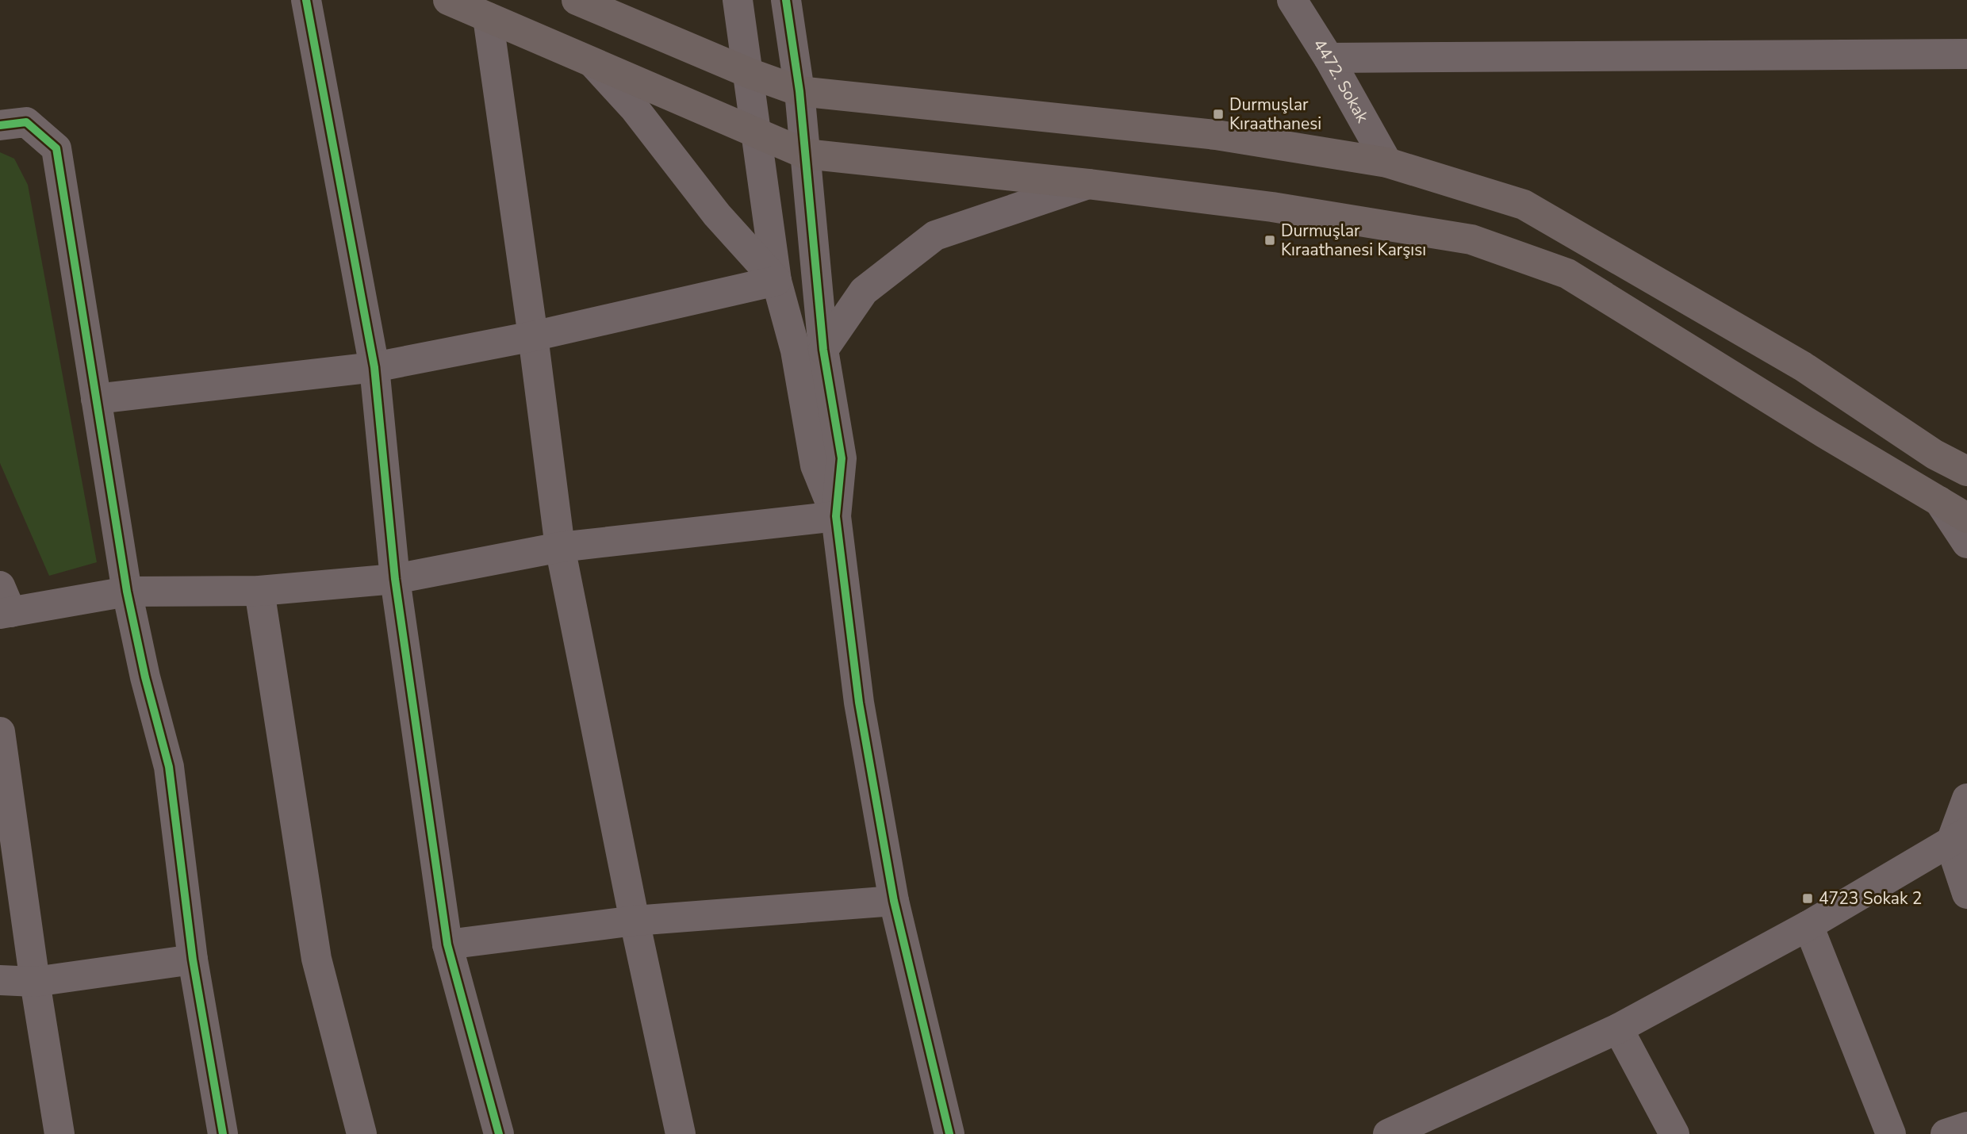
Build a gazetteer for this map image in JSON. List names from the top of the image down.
{
  "streets": {
    "street": ["4472. Sokak"]
  },
  "places": {
    "transit": ["Durmuşlar Kıraathanesi", "Durmuşlar Kıraathanesi Karşısı", "4723 Sokak 2"]
  }
}
